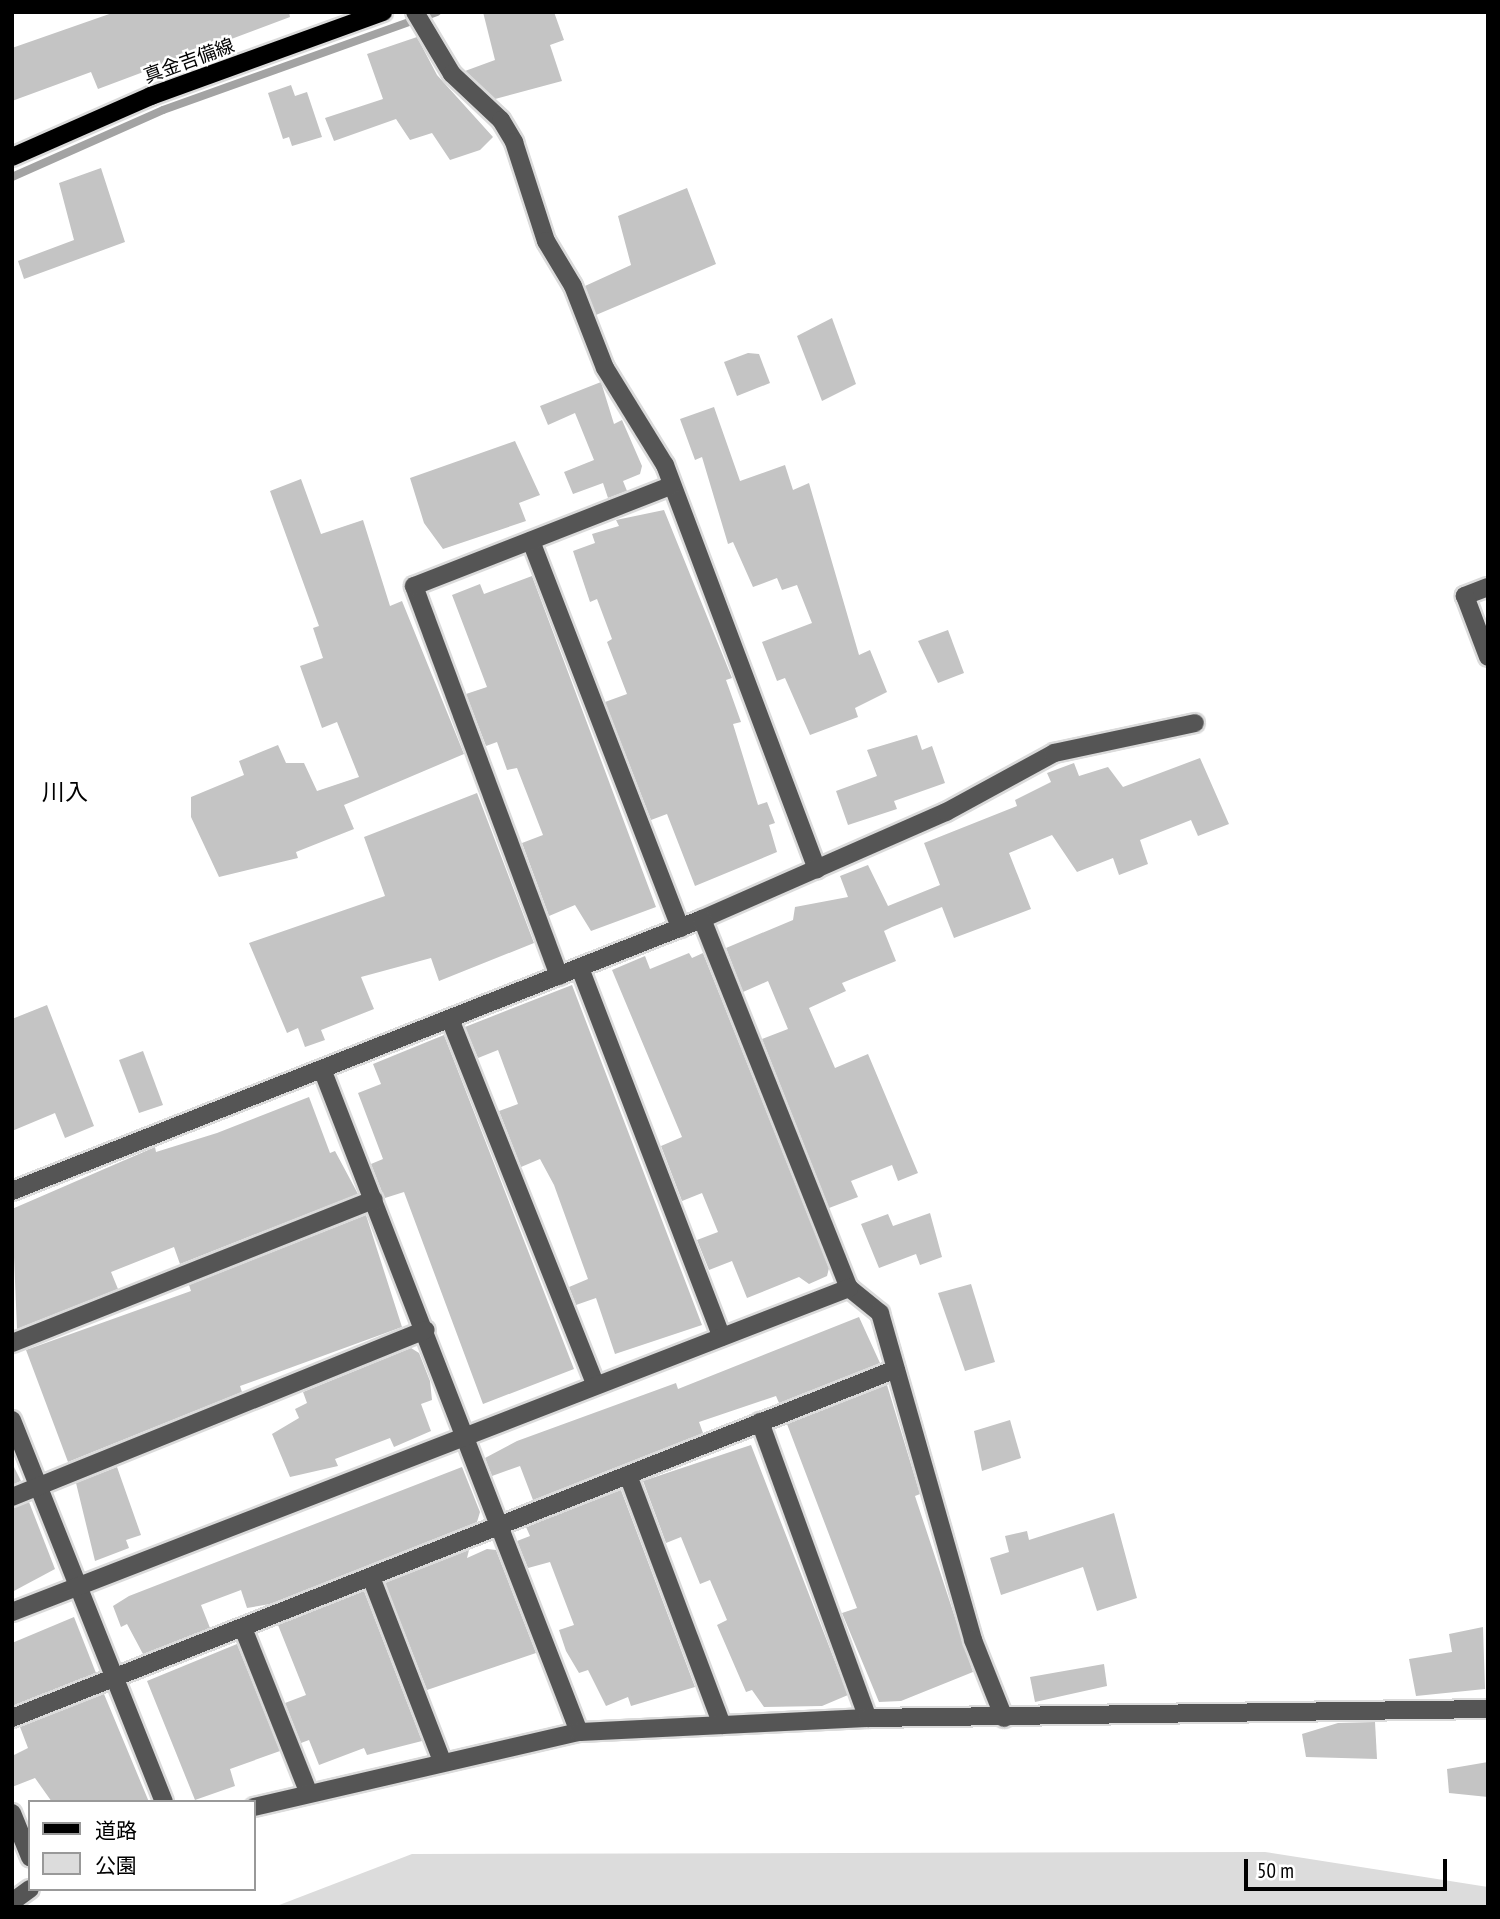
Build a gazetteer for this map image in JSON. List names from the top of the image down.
{
  "streets": {
    "main road": ["真金吉備線"]
  },
  "districts": ["川入"],
  "legend": ["道路", "公園"],
  "scale_bar": "50 m"
}
